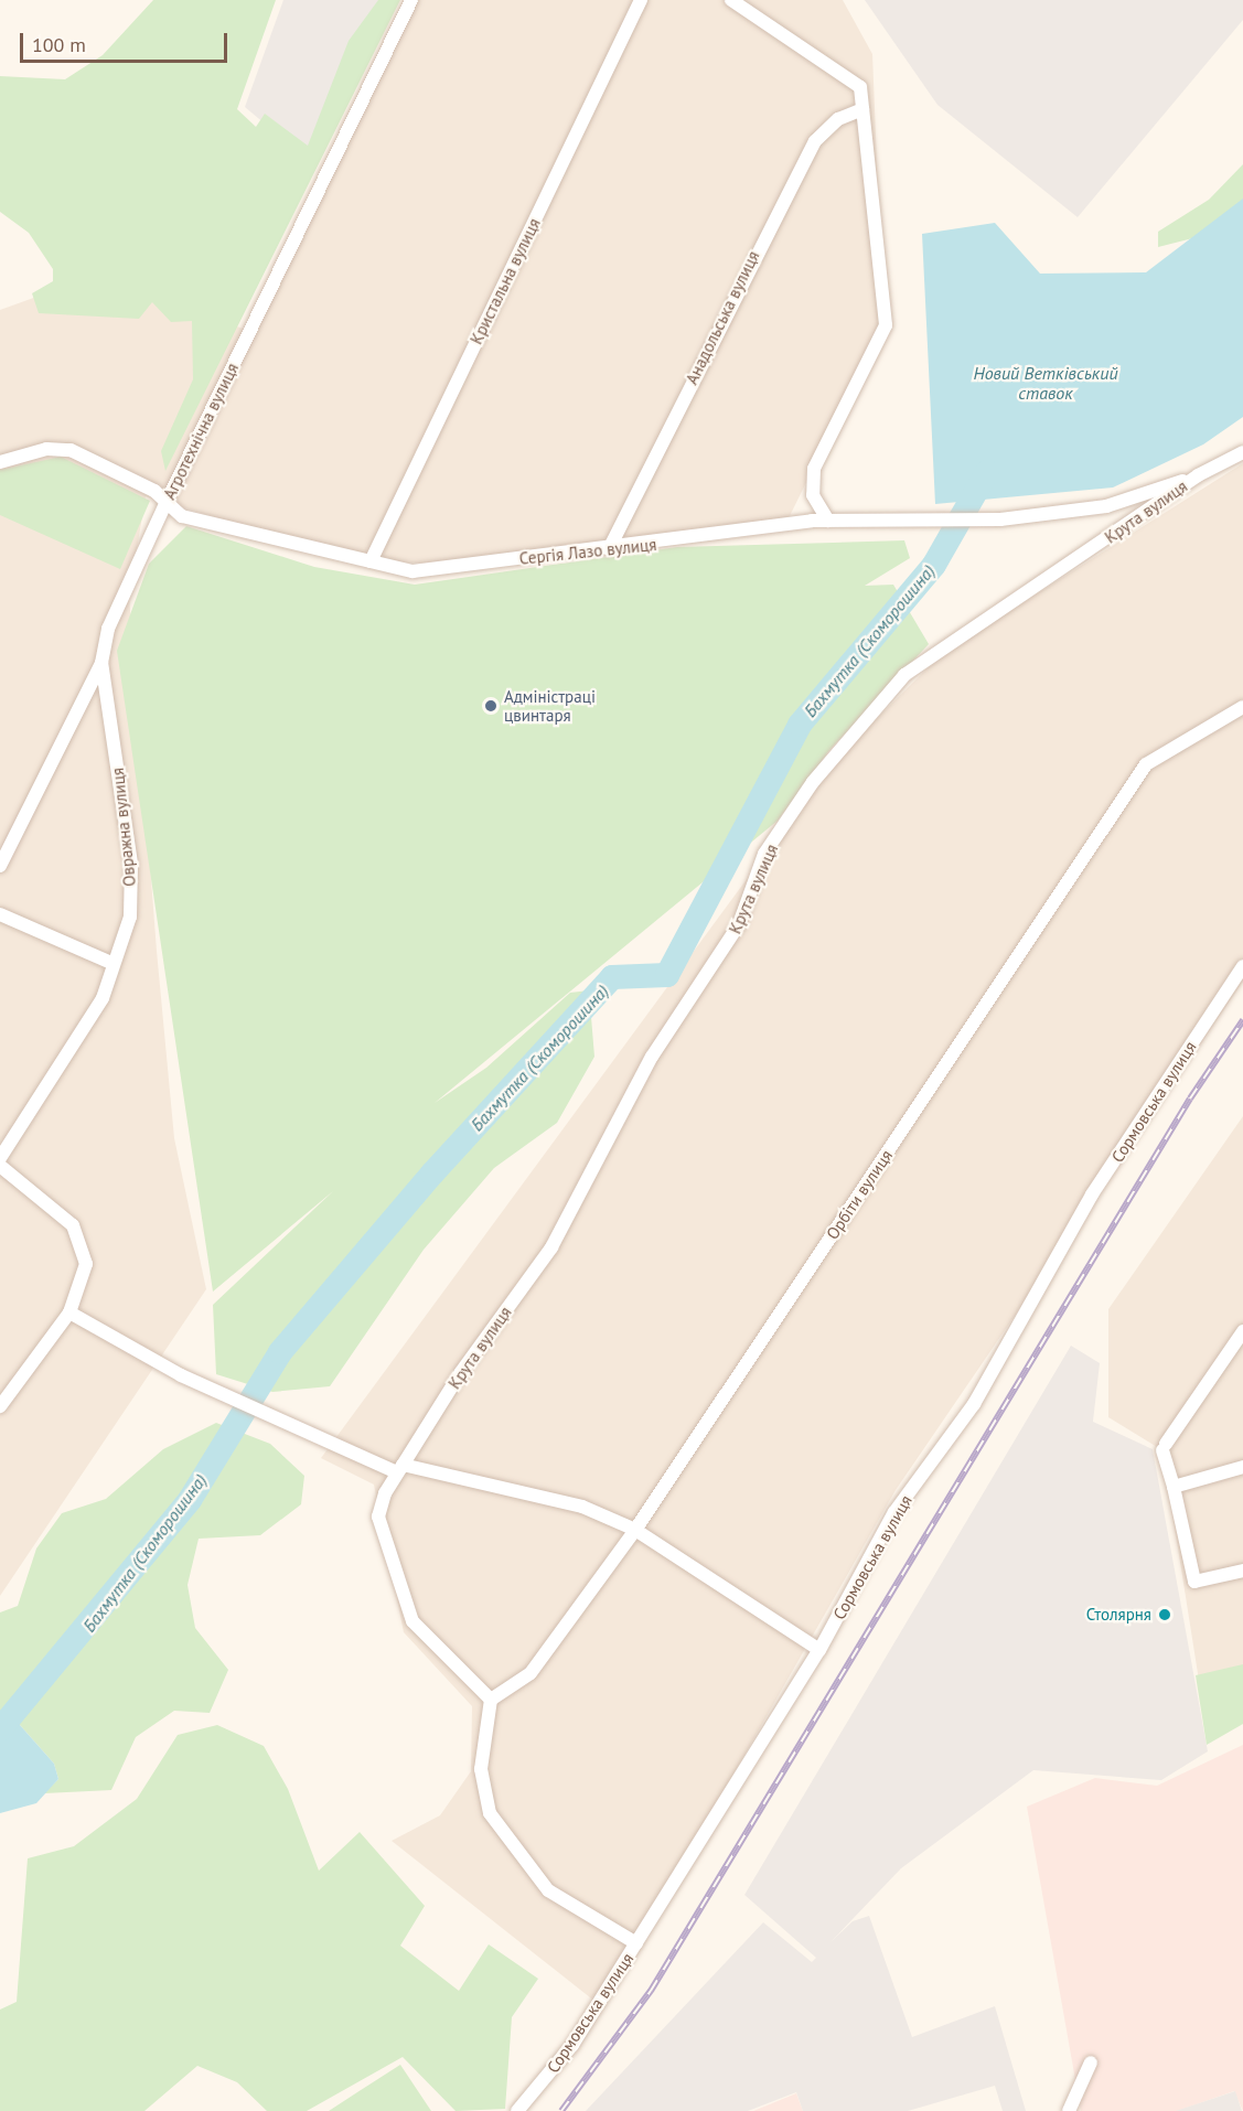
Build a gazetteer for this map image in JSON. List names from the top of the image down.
{
  "streets": {
    "street": [
      "Кристальна вулиця",
      "Анадольська вулиця",
      "Агротехнічна вулиця",
      "Крута вулиця",
      "Сергія Лазо вулиця",
      "Овражна вулиця",
      "Сормовська вулиця",
      "Орбіти вулиця"
    ]
  },
  "crossings": [
    ["Кристальна вулиця", "Сергія Лазо вулиця"],
    ["Анадольська вулиця", "Сергія Лазо вулиця"],
    ["Агротехнічна вулиця", "Сергія Лазо вулиця"],
    ["Агротехнічна вулиця", "Овражна вулиця"],
    ["Крута вулиця", "Сергія Лазо вулиця"],
    ["Крута вулиця", "Орбіти вулиця"]
  ],
  "water": ["Новий Ветківський ставок", "Бахмутка (Скоморошина)"],
  "places": ["Адміністраці цвинтаря", "Столярня"],
  "scale_bar": "100 m"
}
